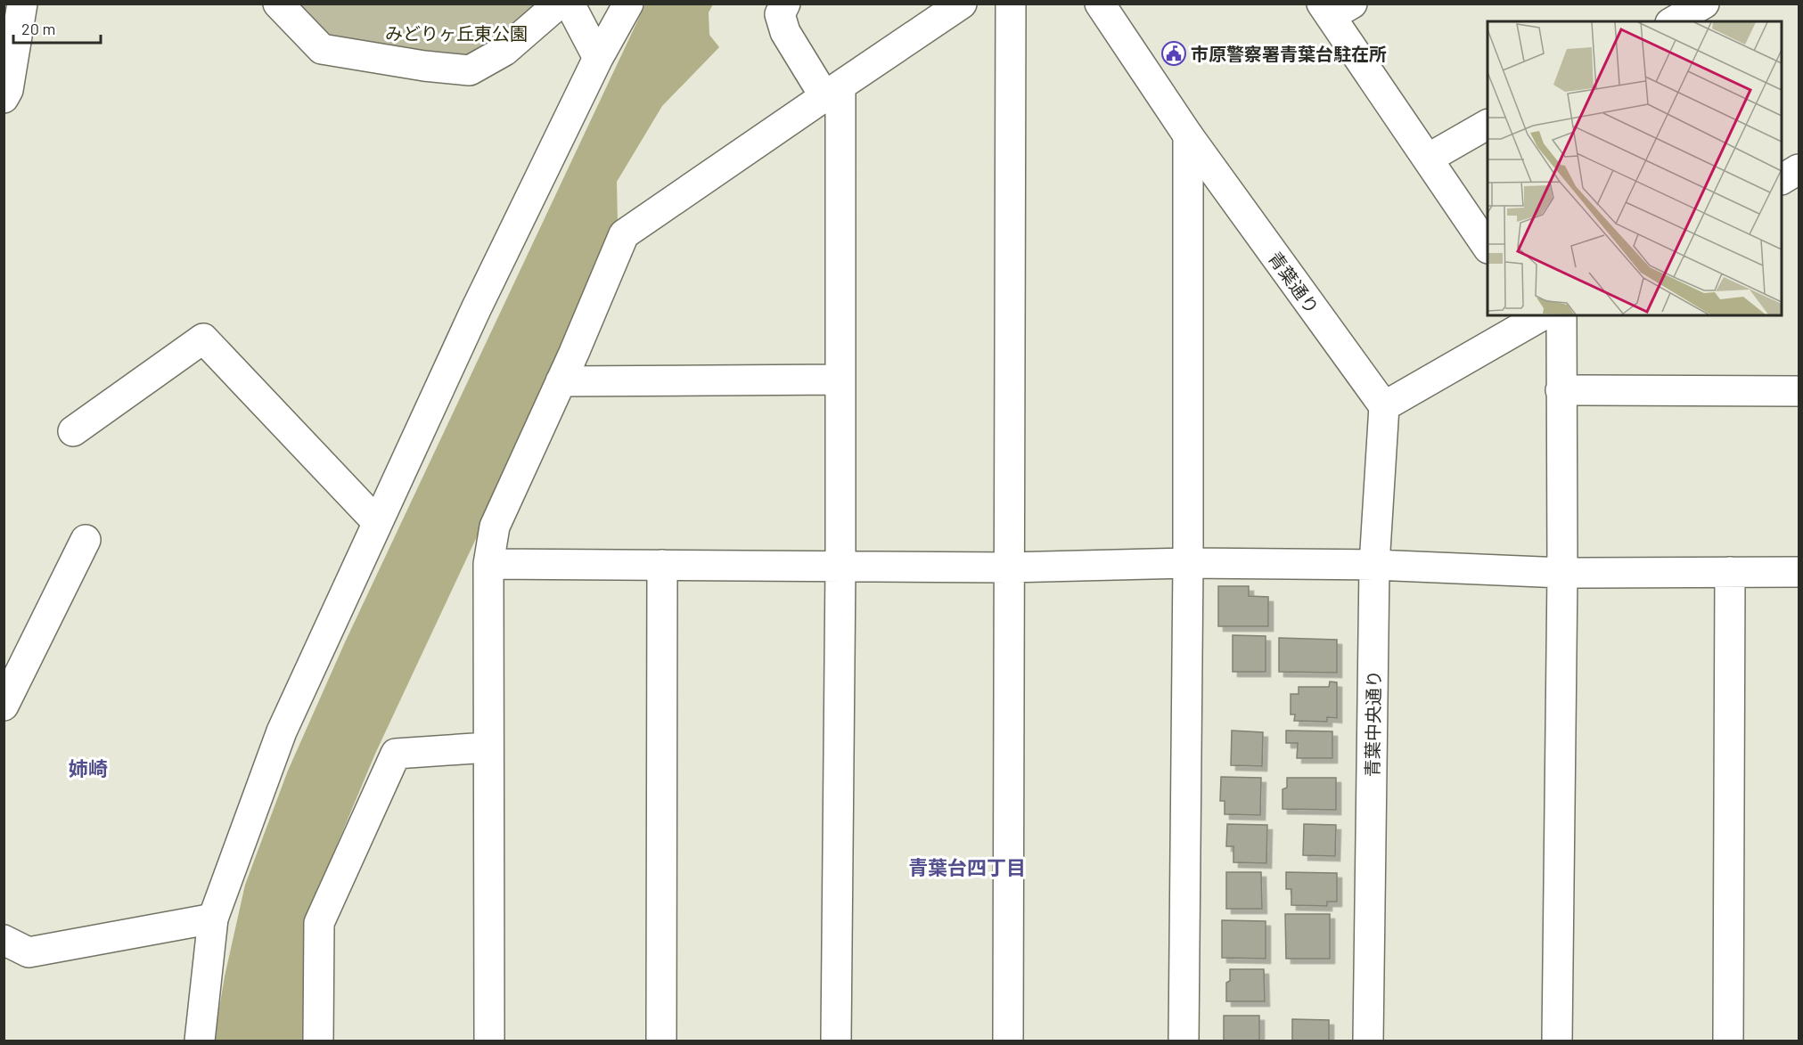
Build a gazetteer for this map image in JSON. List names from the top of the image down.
{
  "streets": {
    "street": ["青葉通り", "青葉中央通り"]
  },
  "crossings": [
    ["青葉通り", "青葉中央通り"]
  ],
  "districts": ["姉崎", "青葉台四丁目"],
  "parks": ["みどりヶ丘東公園"],
  "places": {
    "public building": ["市原警察署青葉台駐在所"]
  },
  "scale_bar": "20 m"
}
